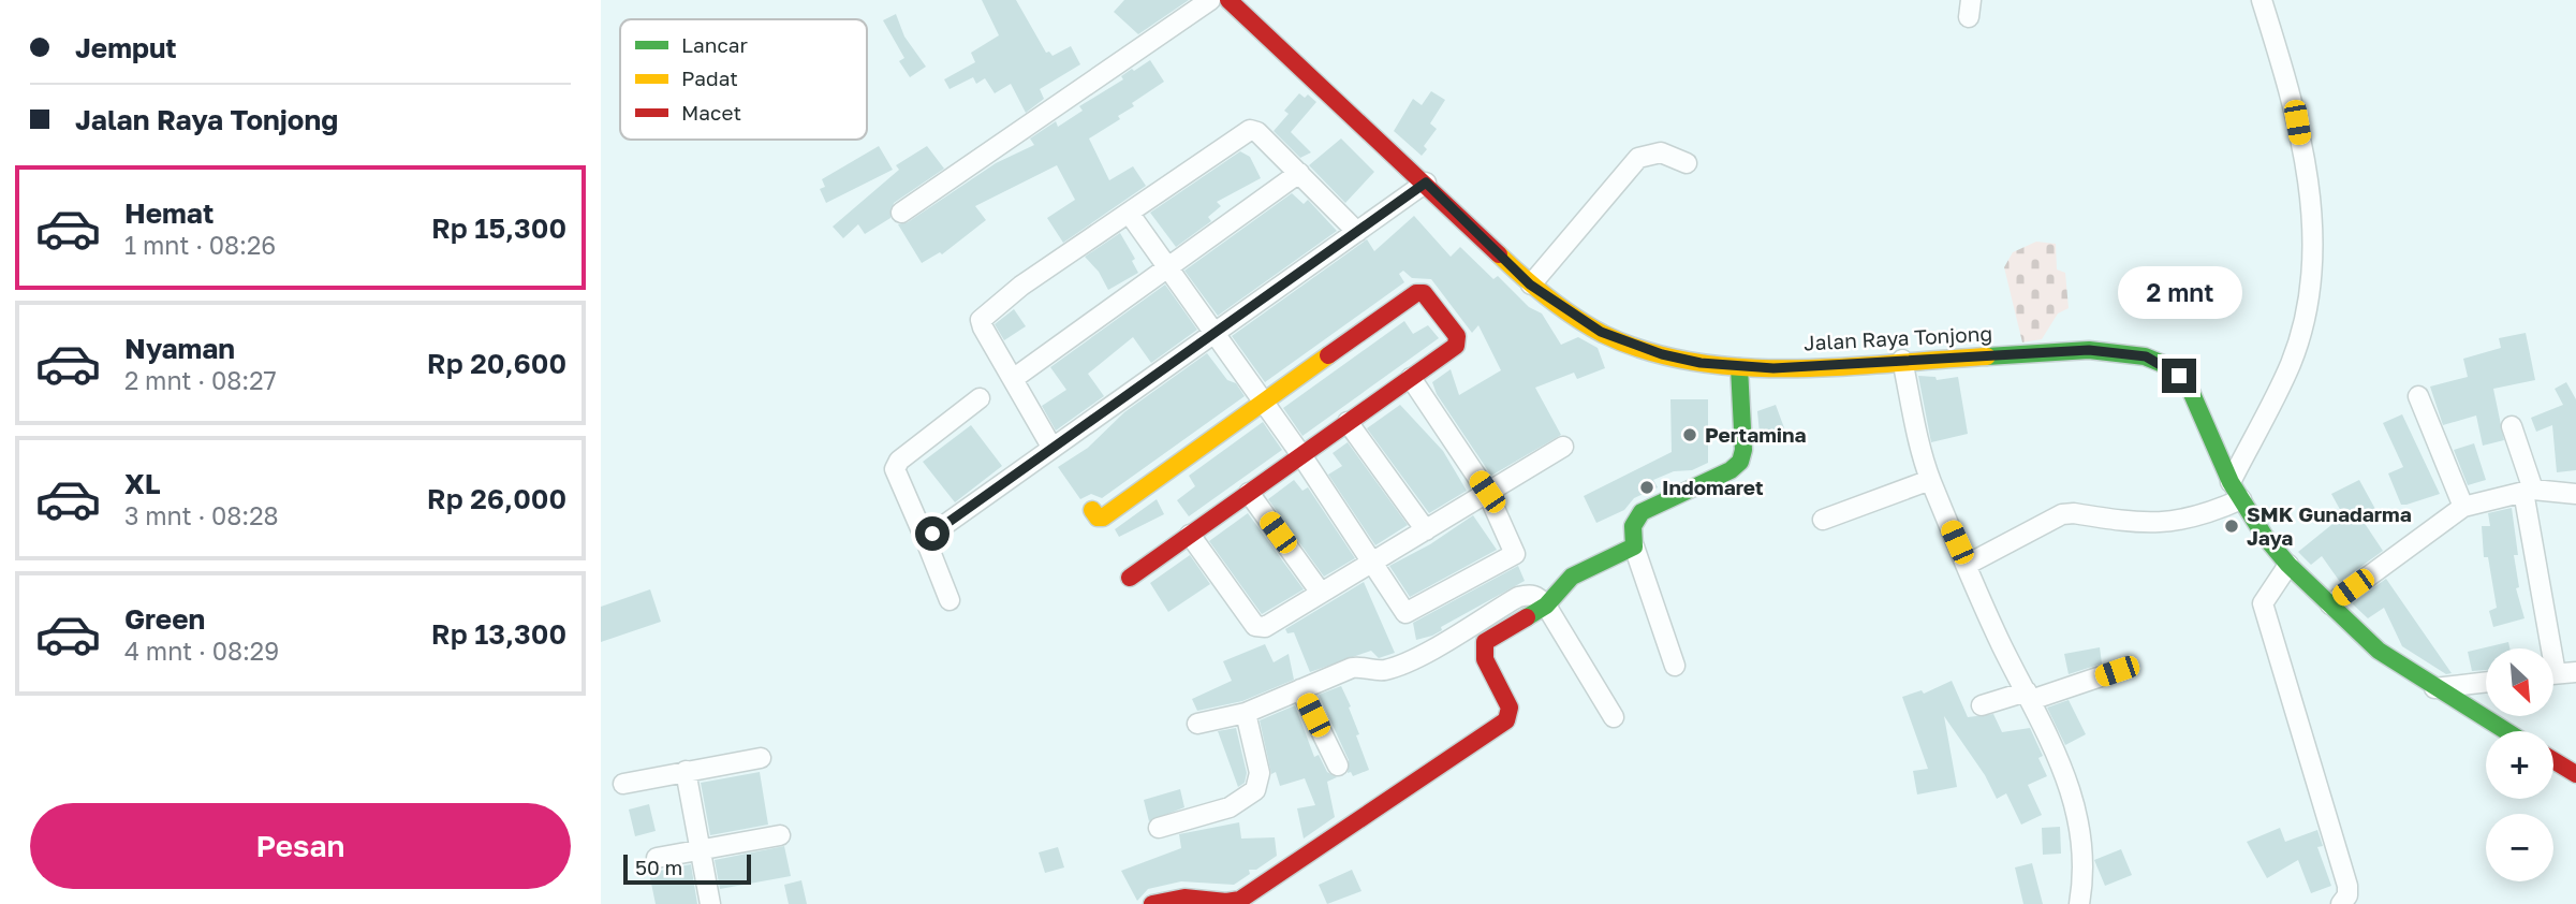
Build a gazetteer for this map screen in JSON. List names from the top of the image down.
{
  "streets": {
    "street": ["Jalan Raya Tonjong"]
  },
  "places": ["Pertamina", "Indomaret", "SMK Gunadarma Jaya"],
  "legend": ["Lancar", "Padat", "Macet"],
  "scale_bar": "50 m",
  "north": "bottom right",
  "page": {
    "banner": ["Jemput", "Jalan Raya Tonjong"],
    "list": [
      {
        "name": "Hemat",
        "note": "1 mnt · 08:26",
        "value": "Rp 15,300"
      },
      {
        "name": "Nyaman",
        "note": "2 mnt · 08:27",
        "value": "Rp 20,600"
      },
      {
        "name": "XL",
        "note": "3 mnt · 08:28",
        "value": "Rp 26,000"
      },
      {
        "name": "Green",
        "note": "4 mnt · 08:29",
        "value": "Rp 13,300"
      }
    ],
    "bubble": "2 mnt",
    "map_buttons": ["+", "−"],
    "buttons": "Pesan",
    "scale": "50 m"
  }
}
